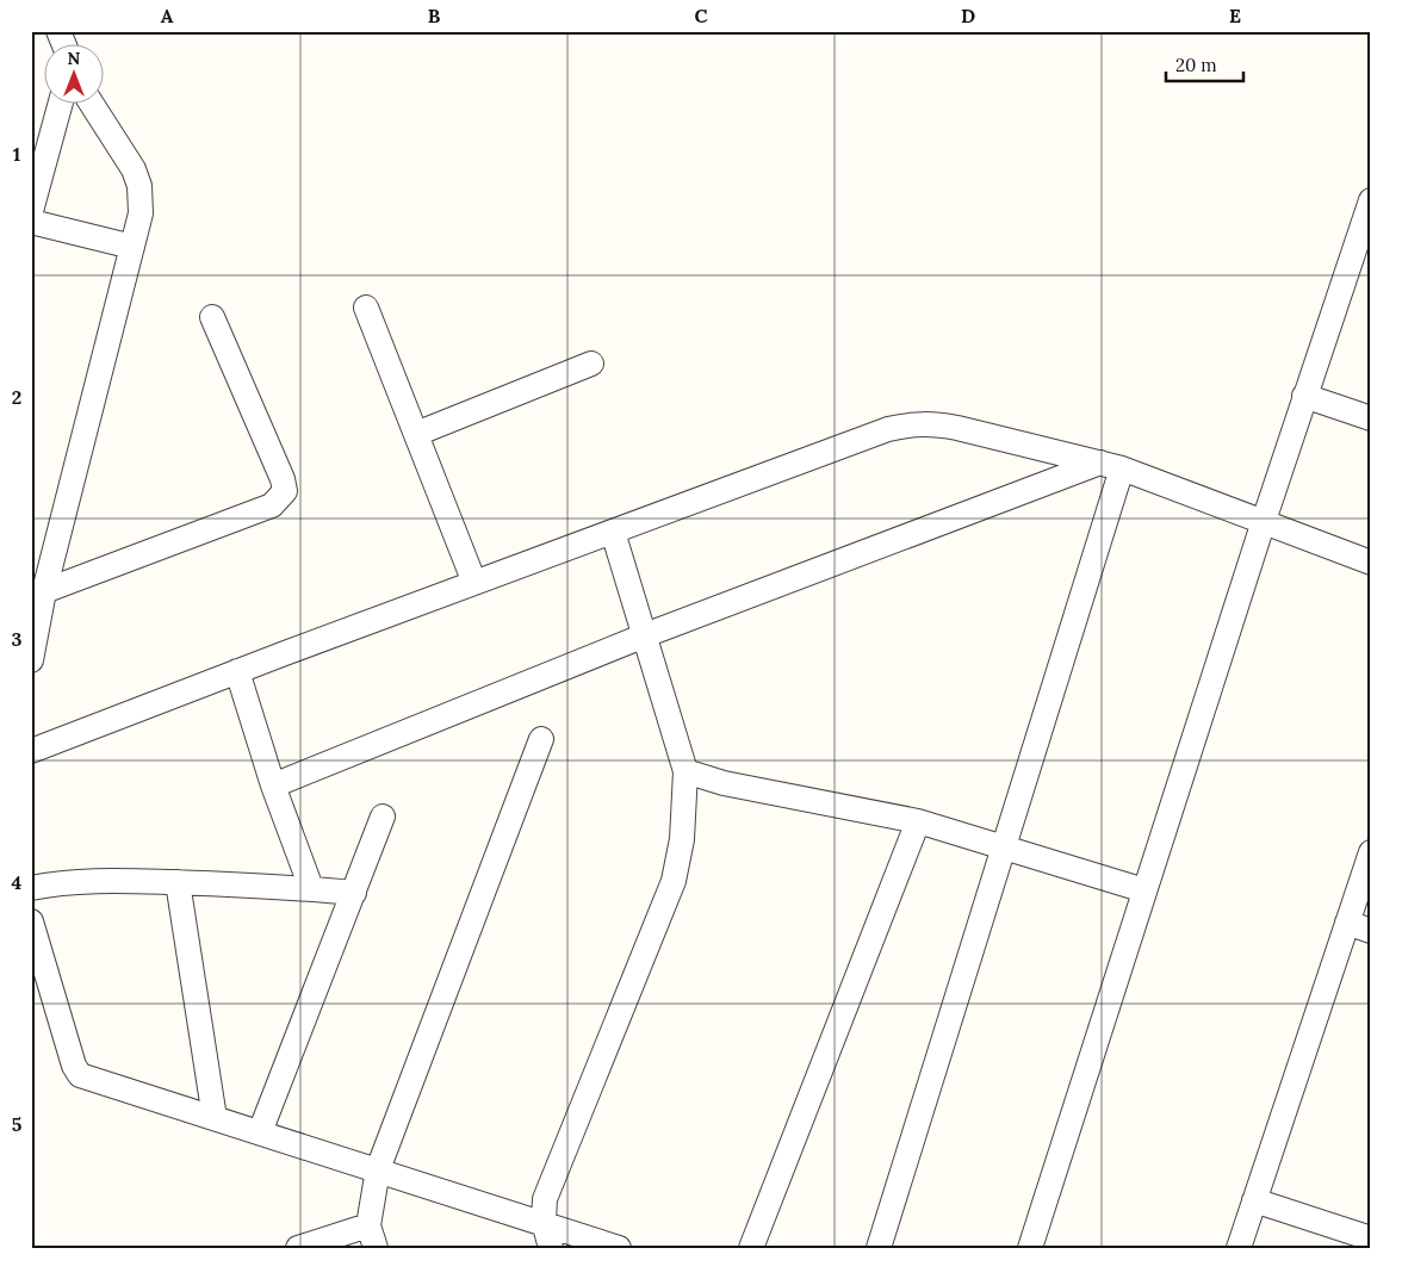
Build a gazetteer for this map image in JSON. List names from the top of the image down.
{
  "scale_bar": "20 m",
  "north": "top",
  "grid": {
    "columns": [
      "A",
      "B",
      "C",
      "D",
      "E"
    ],
    "rows": [
      "1",
      "2",
      "3",
      "4",
      "5"
    ]
  }
}
